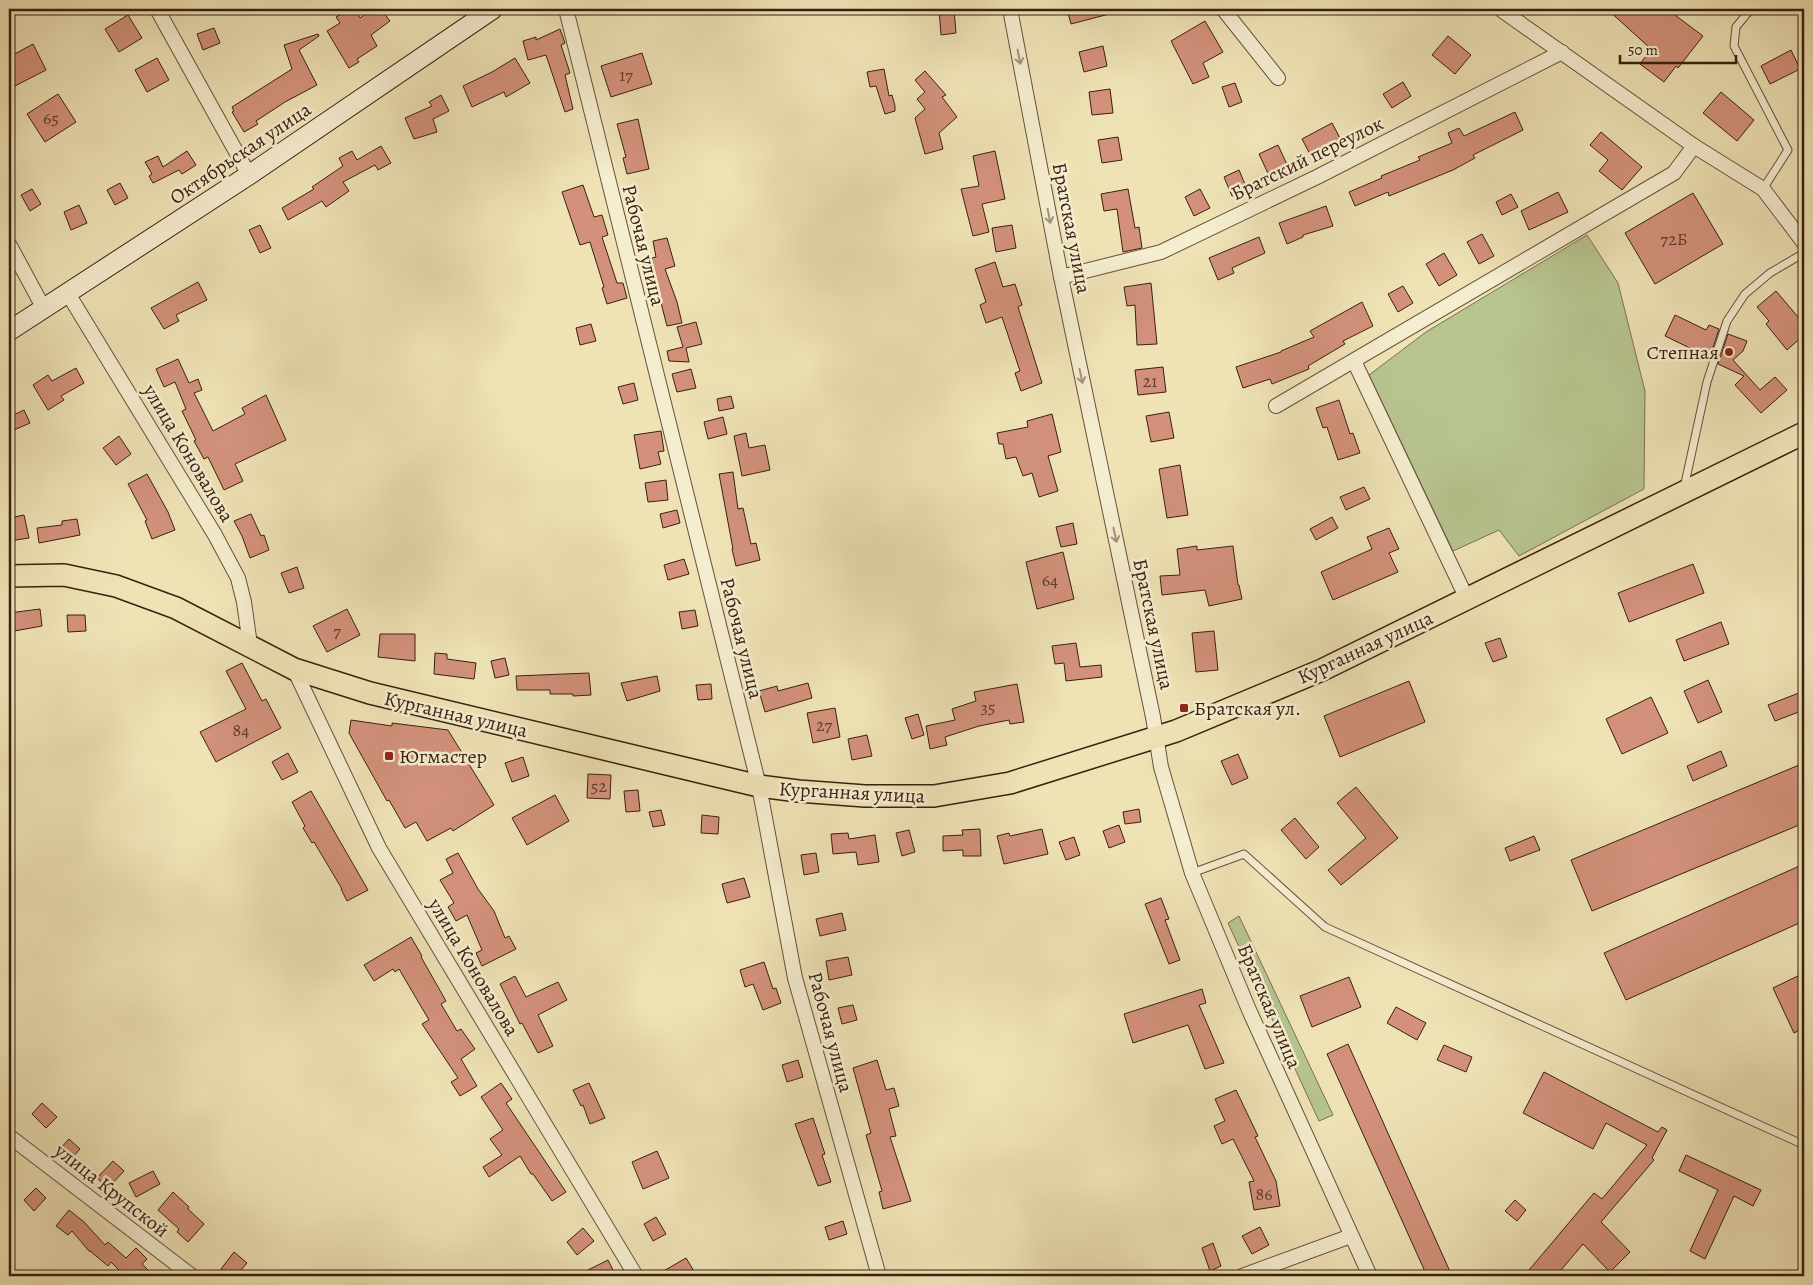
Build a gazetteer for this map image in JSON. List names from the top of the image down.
{
  "streets": {
    "main road": ["Курганная улица"],
    "street": [
      "Октябрьская улица",
      "Братский переулок",
      "Братская улица",
      "Рабочая улица",
      "улица Коновалова",
      "улица Крупской"
    ]
  },
  "crossings": [
    ["Октябрьская улица", "улица Коновалова"],
    ["Братский переулок", "Братская улица"],
    ["Братская улица", "Курганная улица"],
    ["Рабочая улица", "Курганная улица"],
    ["улица Коновалова", "Курганная улица"]
  ],
  "one_way": ["Братская улица"],
  "places": {
    "other": ["Степная"],
    "transit": ["Братская ул.", "Югмастер"]
  },
  "house_numbers": [
    "17",
    "65",
    "72Б",
    "21",
    "64",
    "7",
    "35",
    "27",
    "84",
    "52",
    "86"
  ],
  "scale_bar": "50 m"
}
